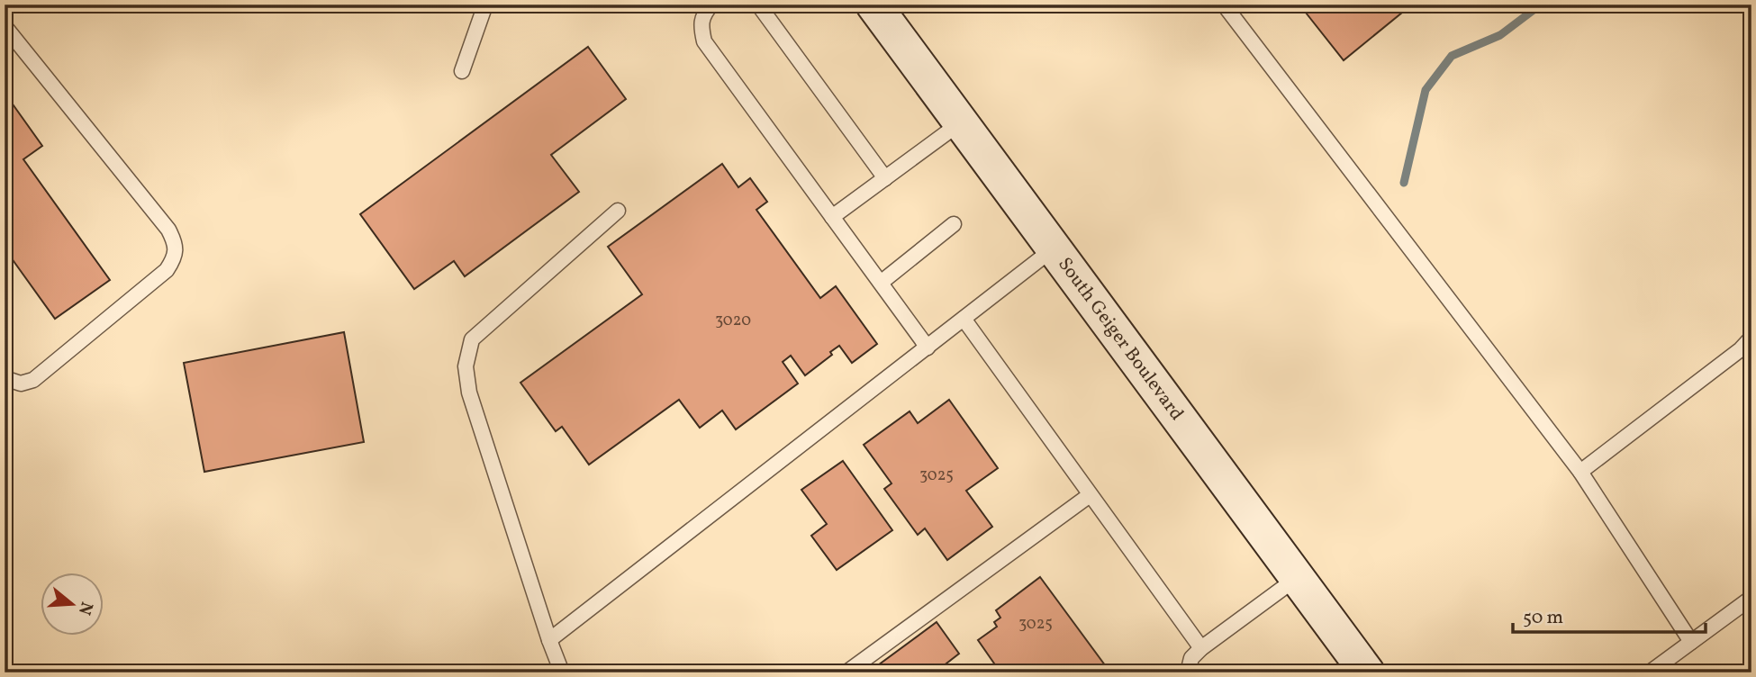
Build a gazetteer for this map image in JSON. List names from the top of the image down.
{
  "streets": {
    "street": ["South Geiger Boulevard"]
  },
  "house_numbers": ["3020", "3025", "3025"],
  "scale_bar": "50 m",
  "north": "right"
}
